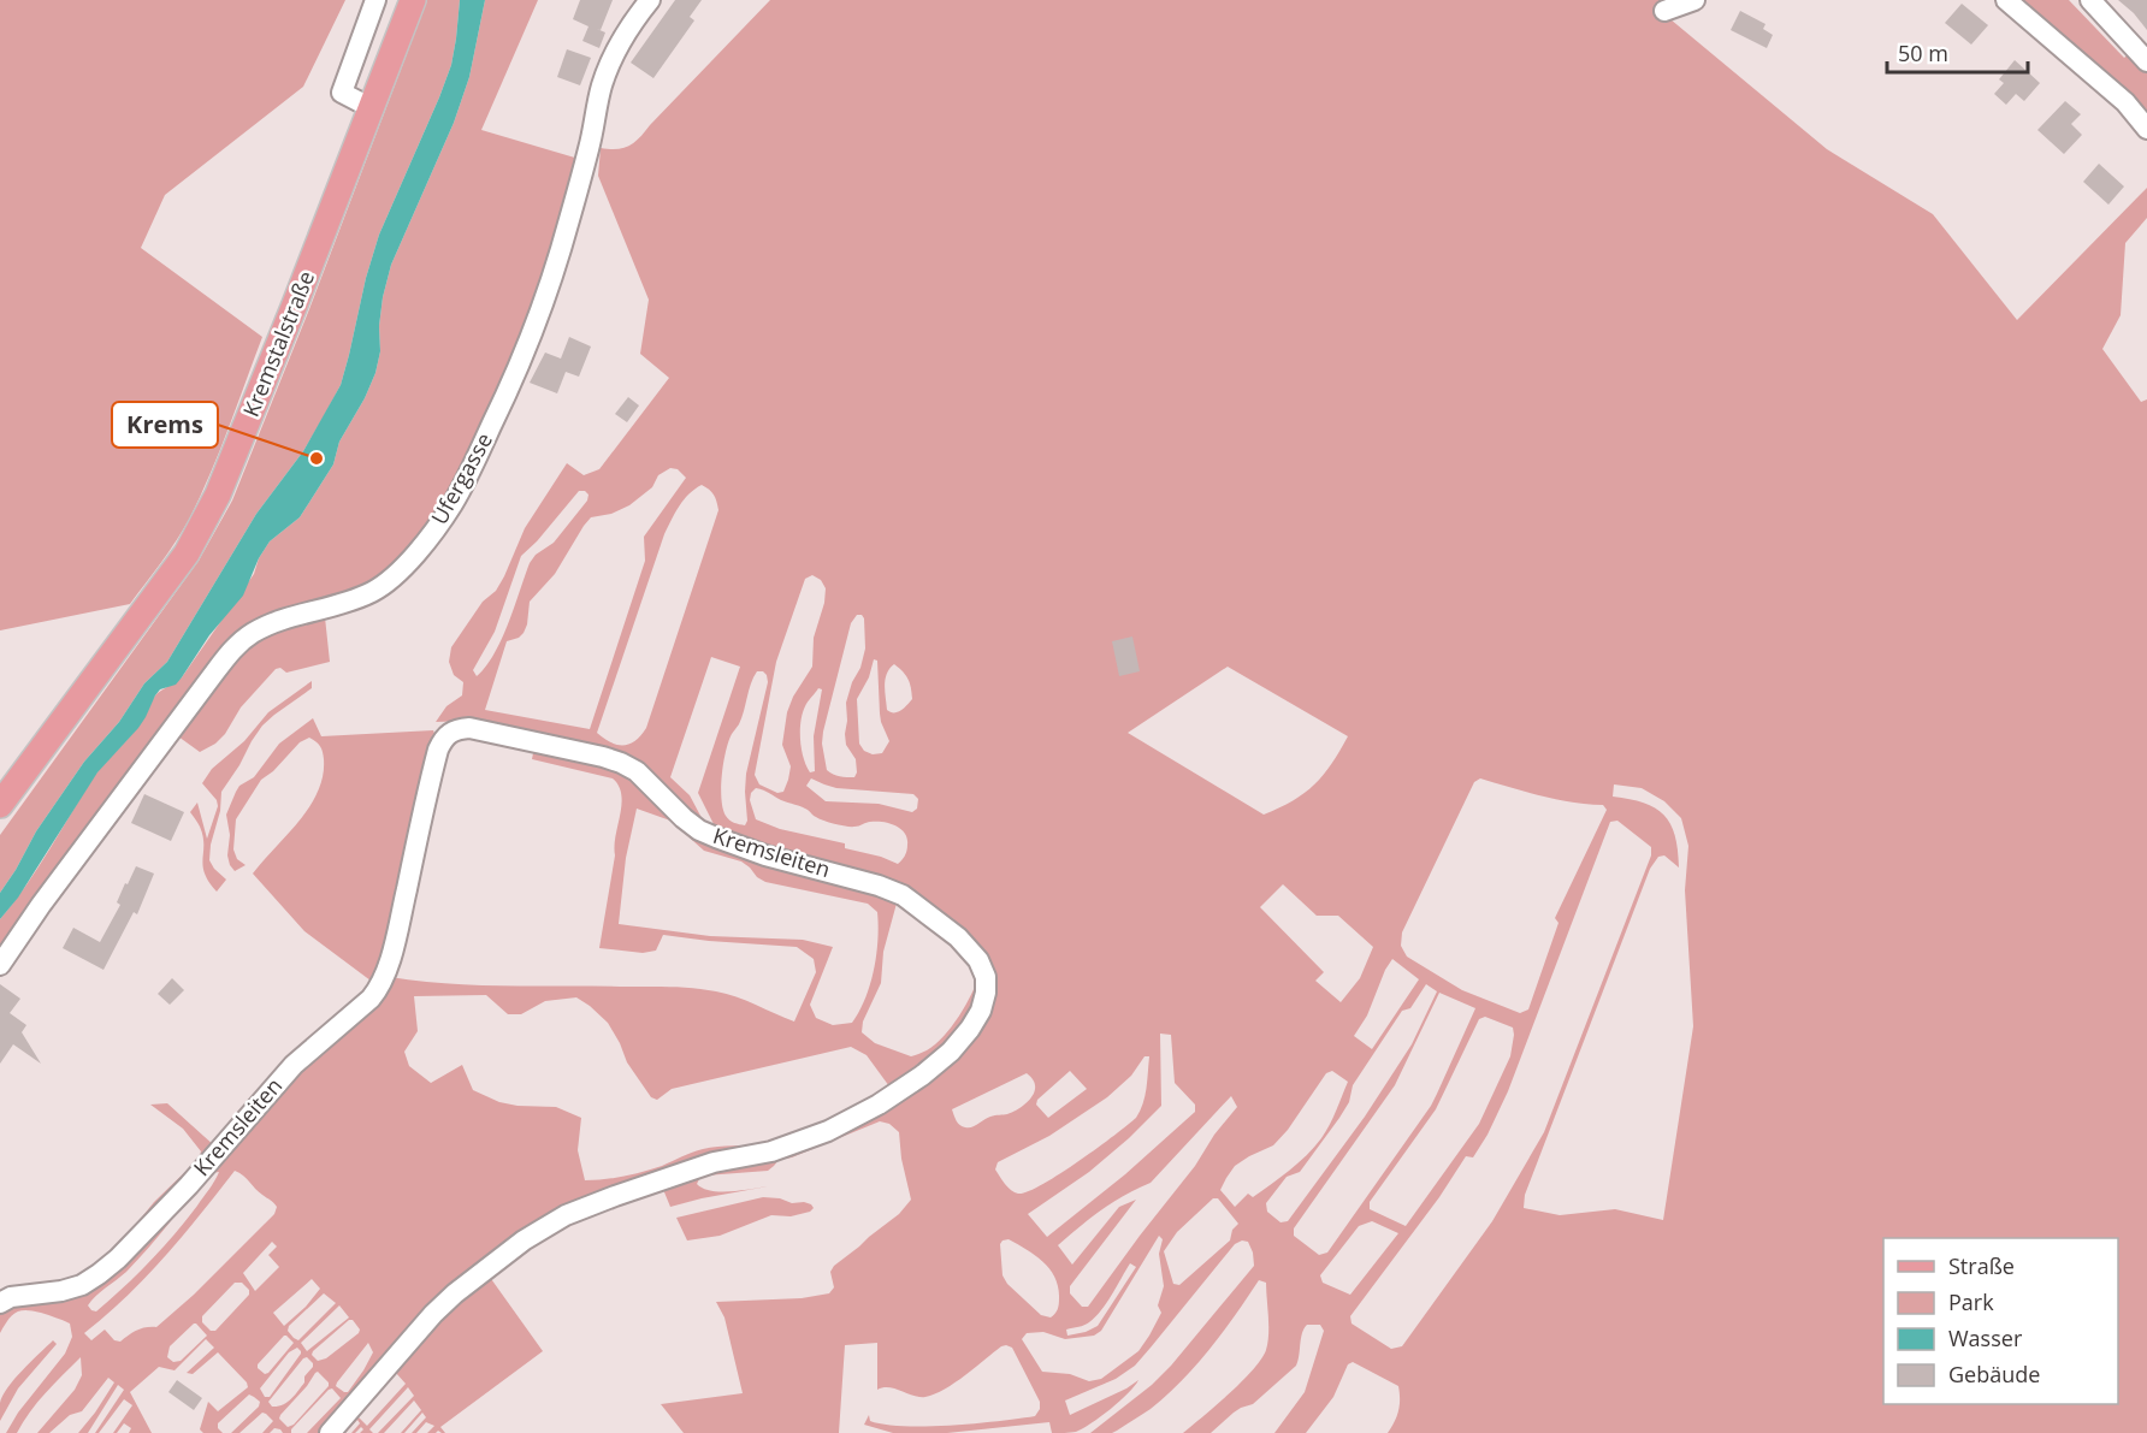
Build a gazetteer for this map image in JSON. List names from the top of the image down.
{
  "streets": {
    "main road": ["Kremstalstraße"],
    "street": ["Ufergasse", "Kremsleiten"]
  },
  "places": ["Krems"],
  "legend": [
    "Straße",
    "Park",
    "Wasser",
    "Gebäude"
  ],
  "scale_bar": "50 m"
}
